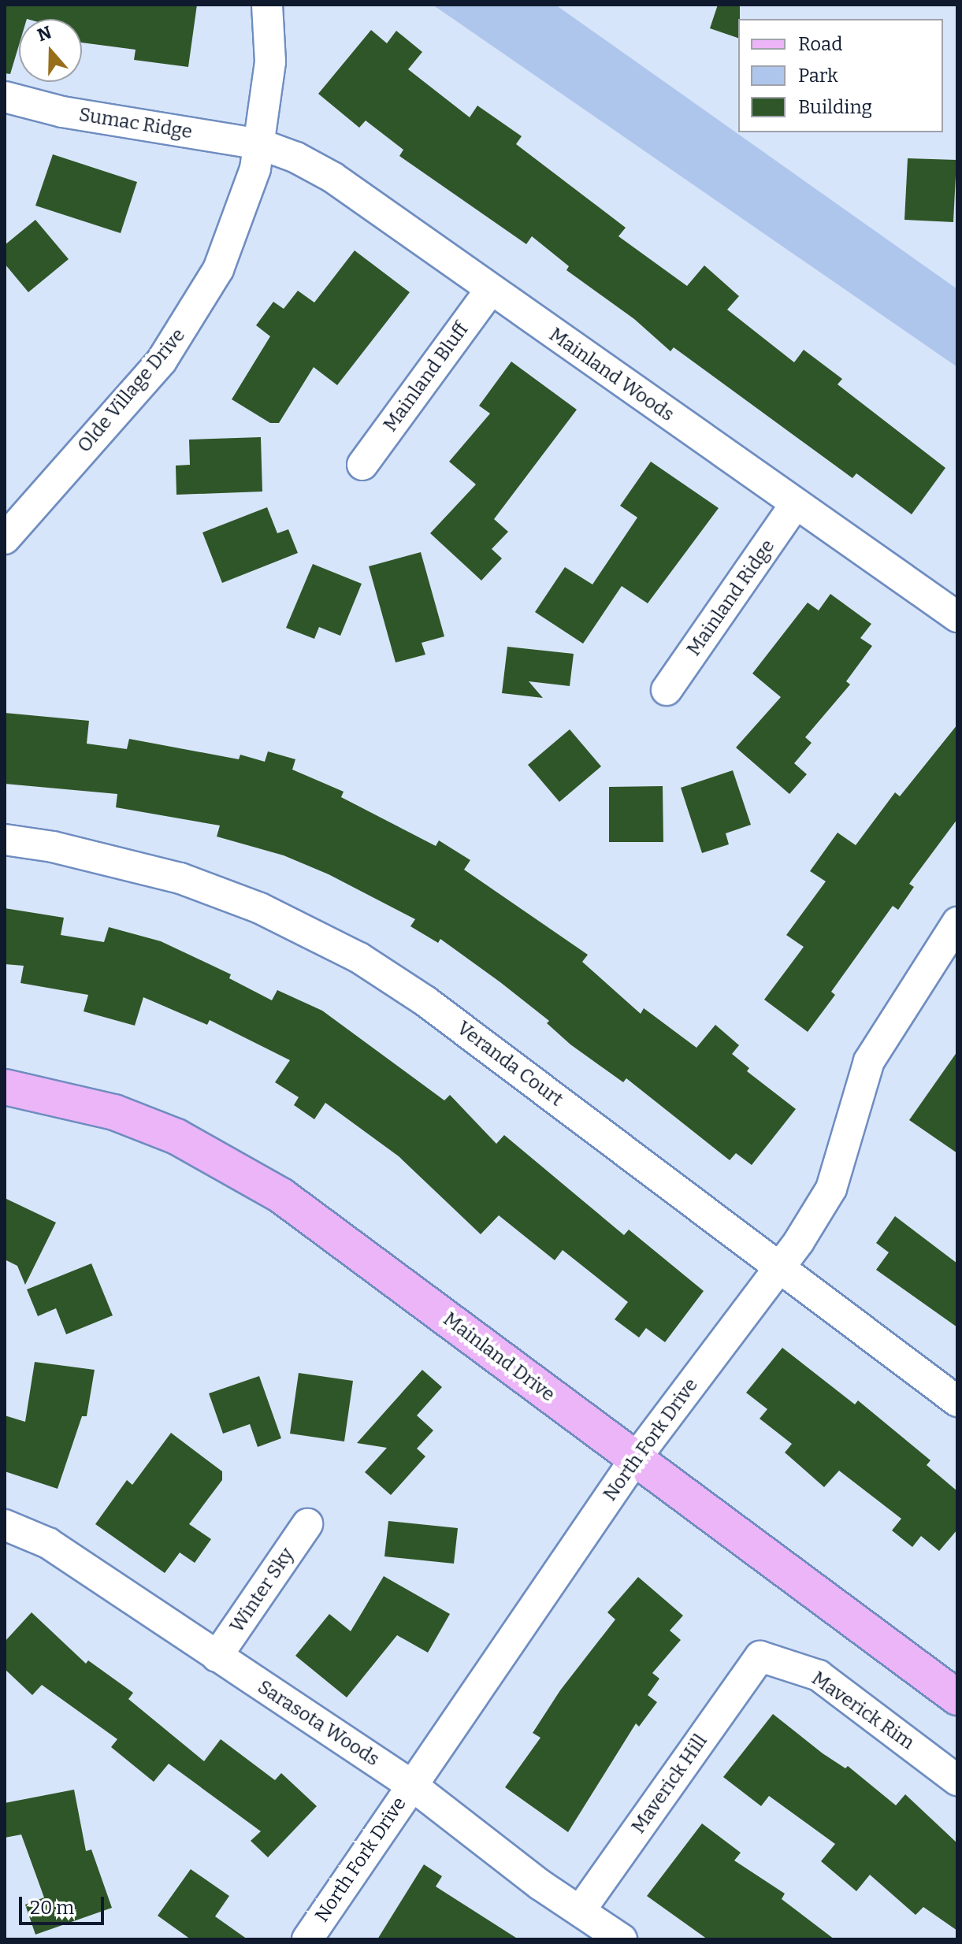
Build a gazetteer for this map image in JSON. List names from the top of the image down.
{
  "streets": {
    "main road": ["Mainland Drive"],
    "street": [
      "Sumac Ridge",
      "Mainland Woods",
      "Mainland Bluff",
      "Olde Village Drive",
      "Mainland Ridge",
      "Veranda Court",
      "North Fork Drive",
      "Winter Sky",
      "Maverick Rim",
      "Sarasota Woods",
      "Maverick Hill"
    ]
  },
  "crossings": [
    ["Sumac Ridge", "Mainland Woods"],
    ["Sumac Ridge", "Olde Village Drive"],
    ["Mainland Woods", "Mainland Bluff"],
    ["Mainland Woods", "Olde Village Drive"],
    ["Mainland Woods", "Mainland Ridge"],
    ["Veranda Court", "North Fork Drive"],
    ["Mainland Drive", "North Fork Drive"],
    ["North Fork Drive", "Sarasota Woods"],
    ["Winter Sky", "Sarasota Woods"],
    ["Maverick Rim", "Maverick Hill"],
    ["Sarasota Woods", "Maverick Hill"]
  ],
  "legend": ["Road", "Park", "Building"],
  "scale_bar": "20 m",
  "north": "top"
}
